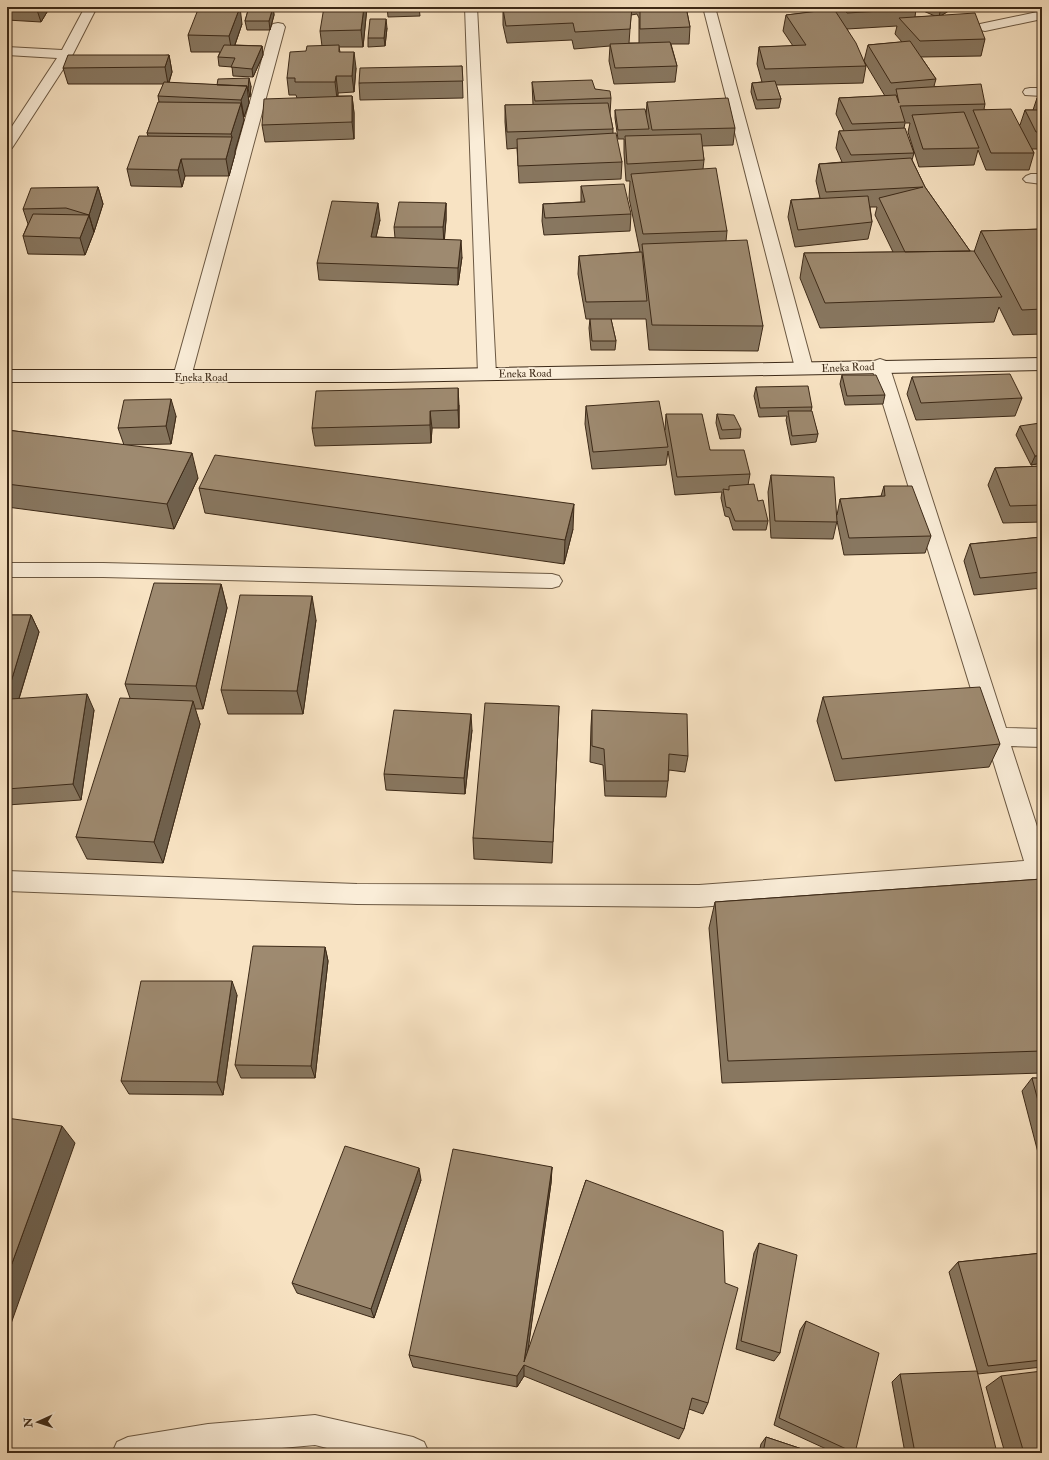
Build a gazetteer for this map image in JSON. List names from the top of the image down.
{
  "streets": {
    "street": ["Eneka Road"]
  },
  "north": "left"
}
